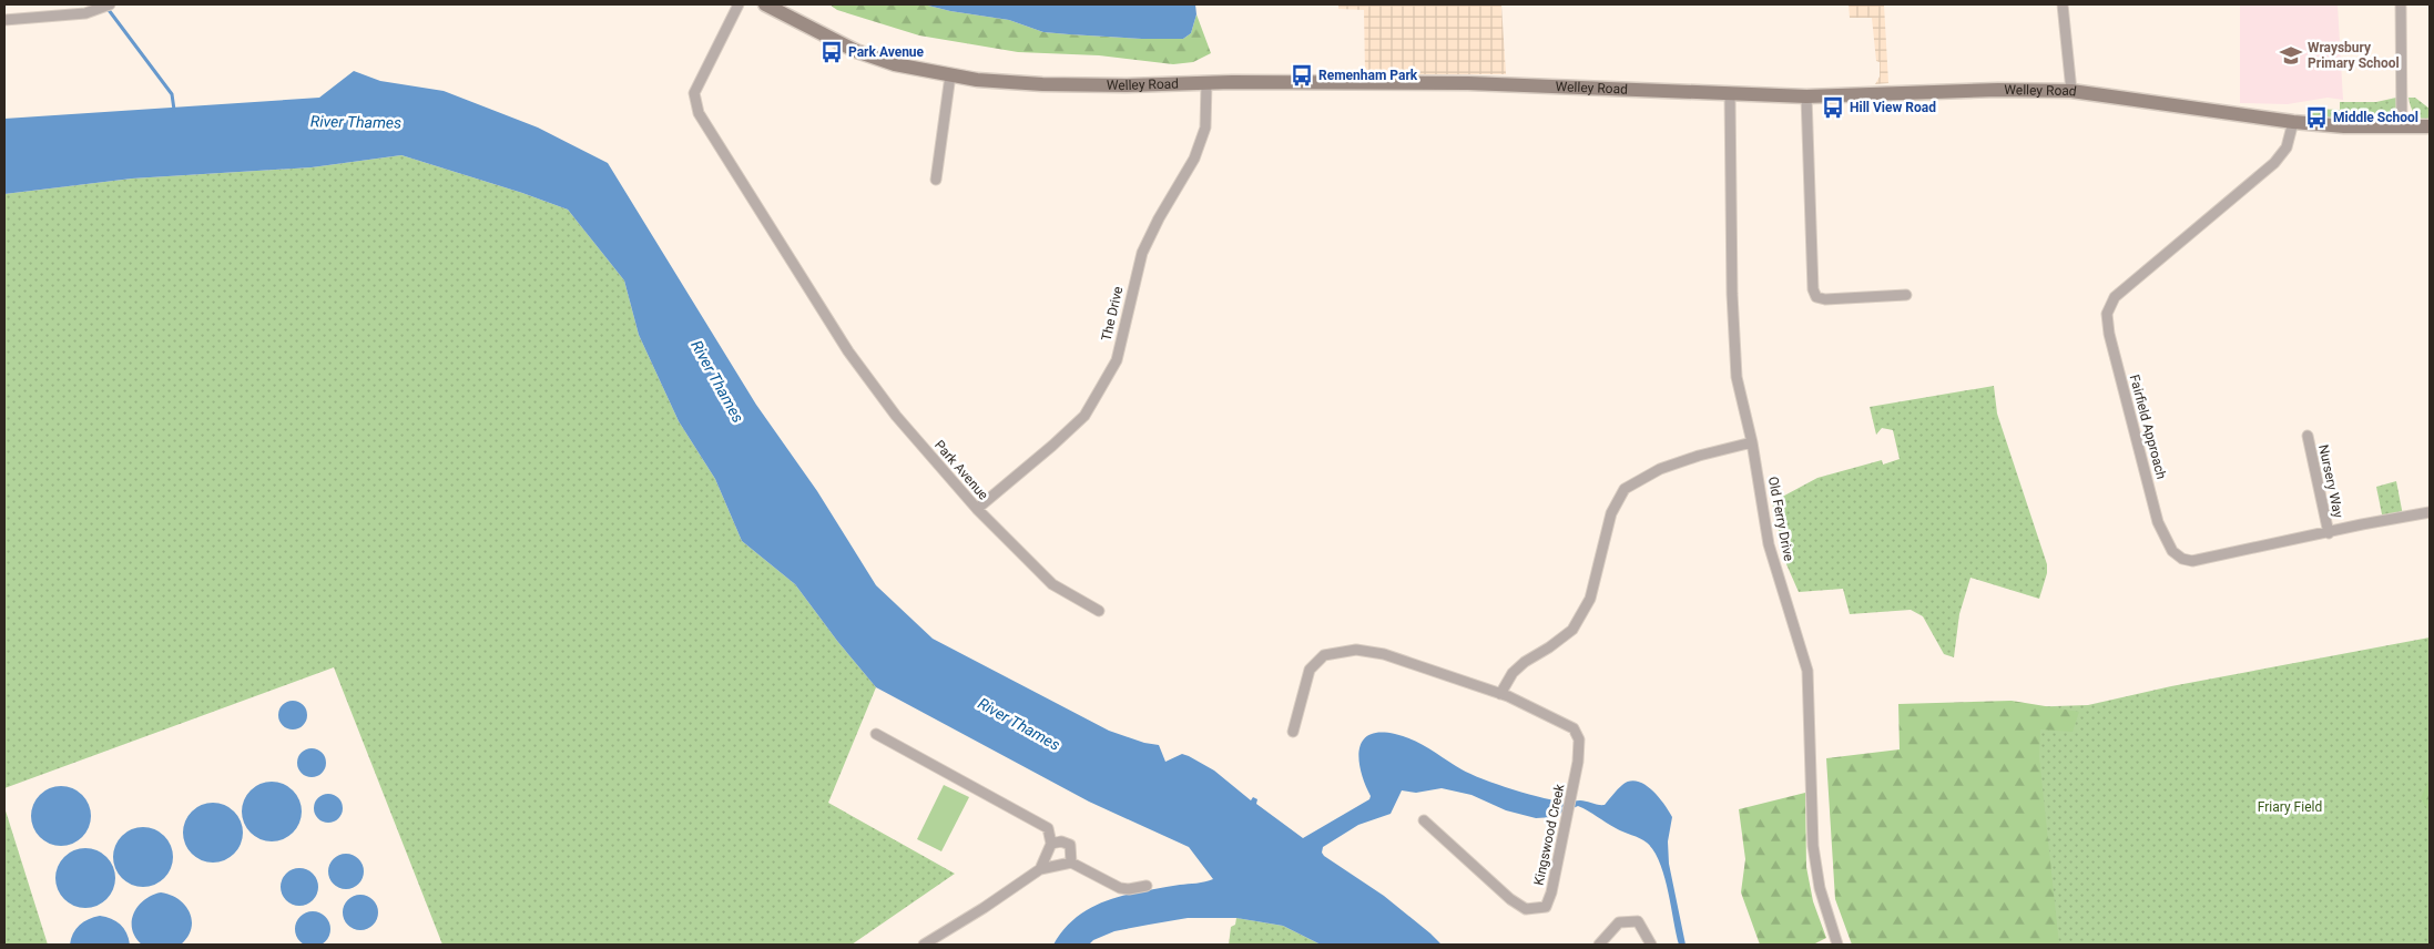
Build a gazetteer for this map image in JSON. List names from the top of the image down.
{
  "streets": {
    "main road": ["Welley Road"],
    "street": [
      "The Drive",
      "Fairfield Approach",
      "Park Avenue",
      "Nursery Way",
      "Old Ferry Drive",
      "Kingswood Creek"
    ]
  },
  "crossings": [
    ["Welley Road", "The Drive"],
    ["Welley Road", "Fairfield Approach"],
    ["Welley Road", "Old Ferry Drive"],
    ["The Drive", "Park Avenue"],
    ["Fairfield Approach", "Nursery Way"]
  ],
  "water": ["River Thames"],
  "parks": ["Friary Field"],
  "places": {
    "bus stop": [
      "Park Avenue",
      "Remenham Park",
      "Hill View Road",
      "Middle School"
    ],
    "school or university": ["Wraysbury Primary School"]
  }
}
